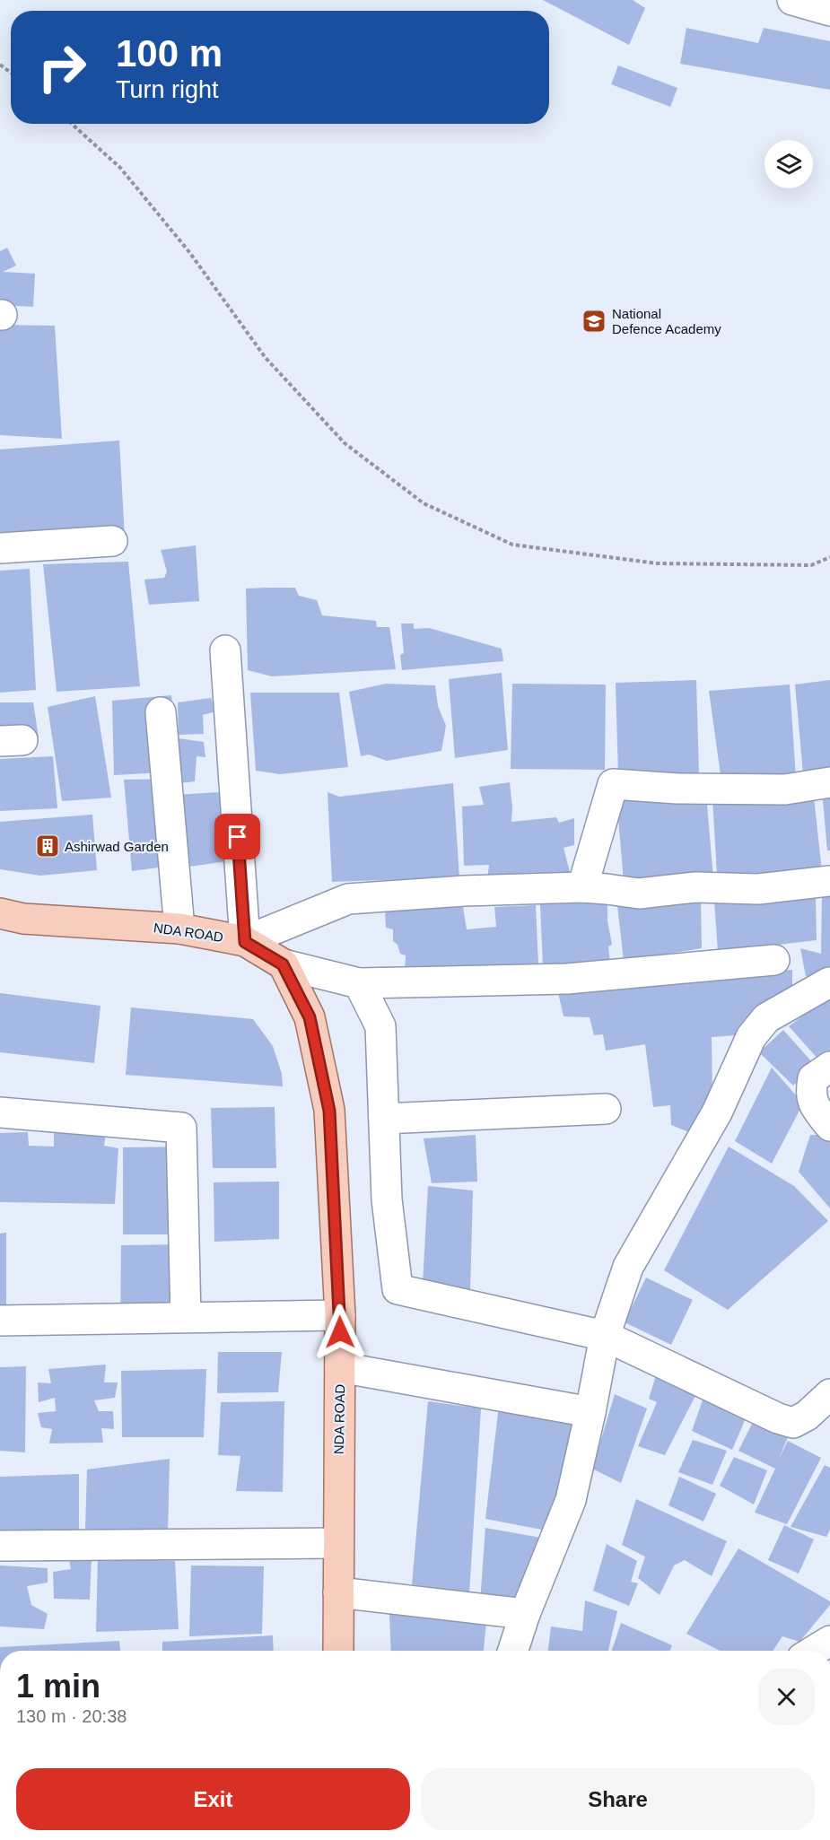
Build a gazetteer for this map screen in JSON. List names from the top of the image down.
{
  "streets": {
    "main road": ["NDA ROAD"]
  },
  "places": {
    "school or university": ["National Defence Academy"],
    "building": ["Ashirwad Garden"]
  },
  "page": {
    "turn": ["100 m", "Turn right"],
    "heading": ["1 min", "130 m · 20:38"],
    "buttons": ["Exit", "Share"]
  }
}
